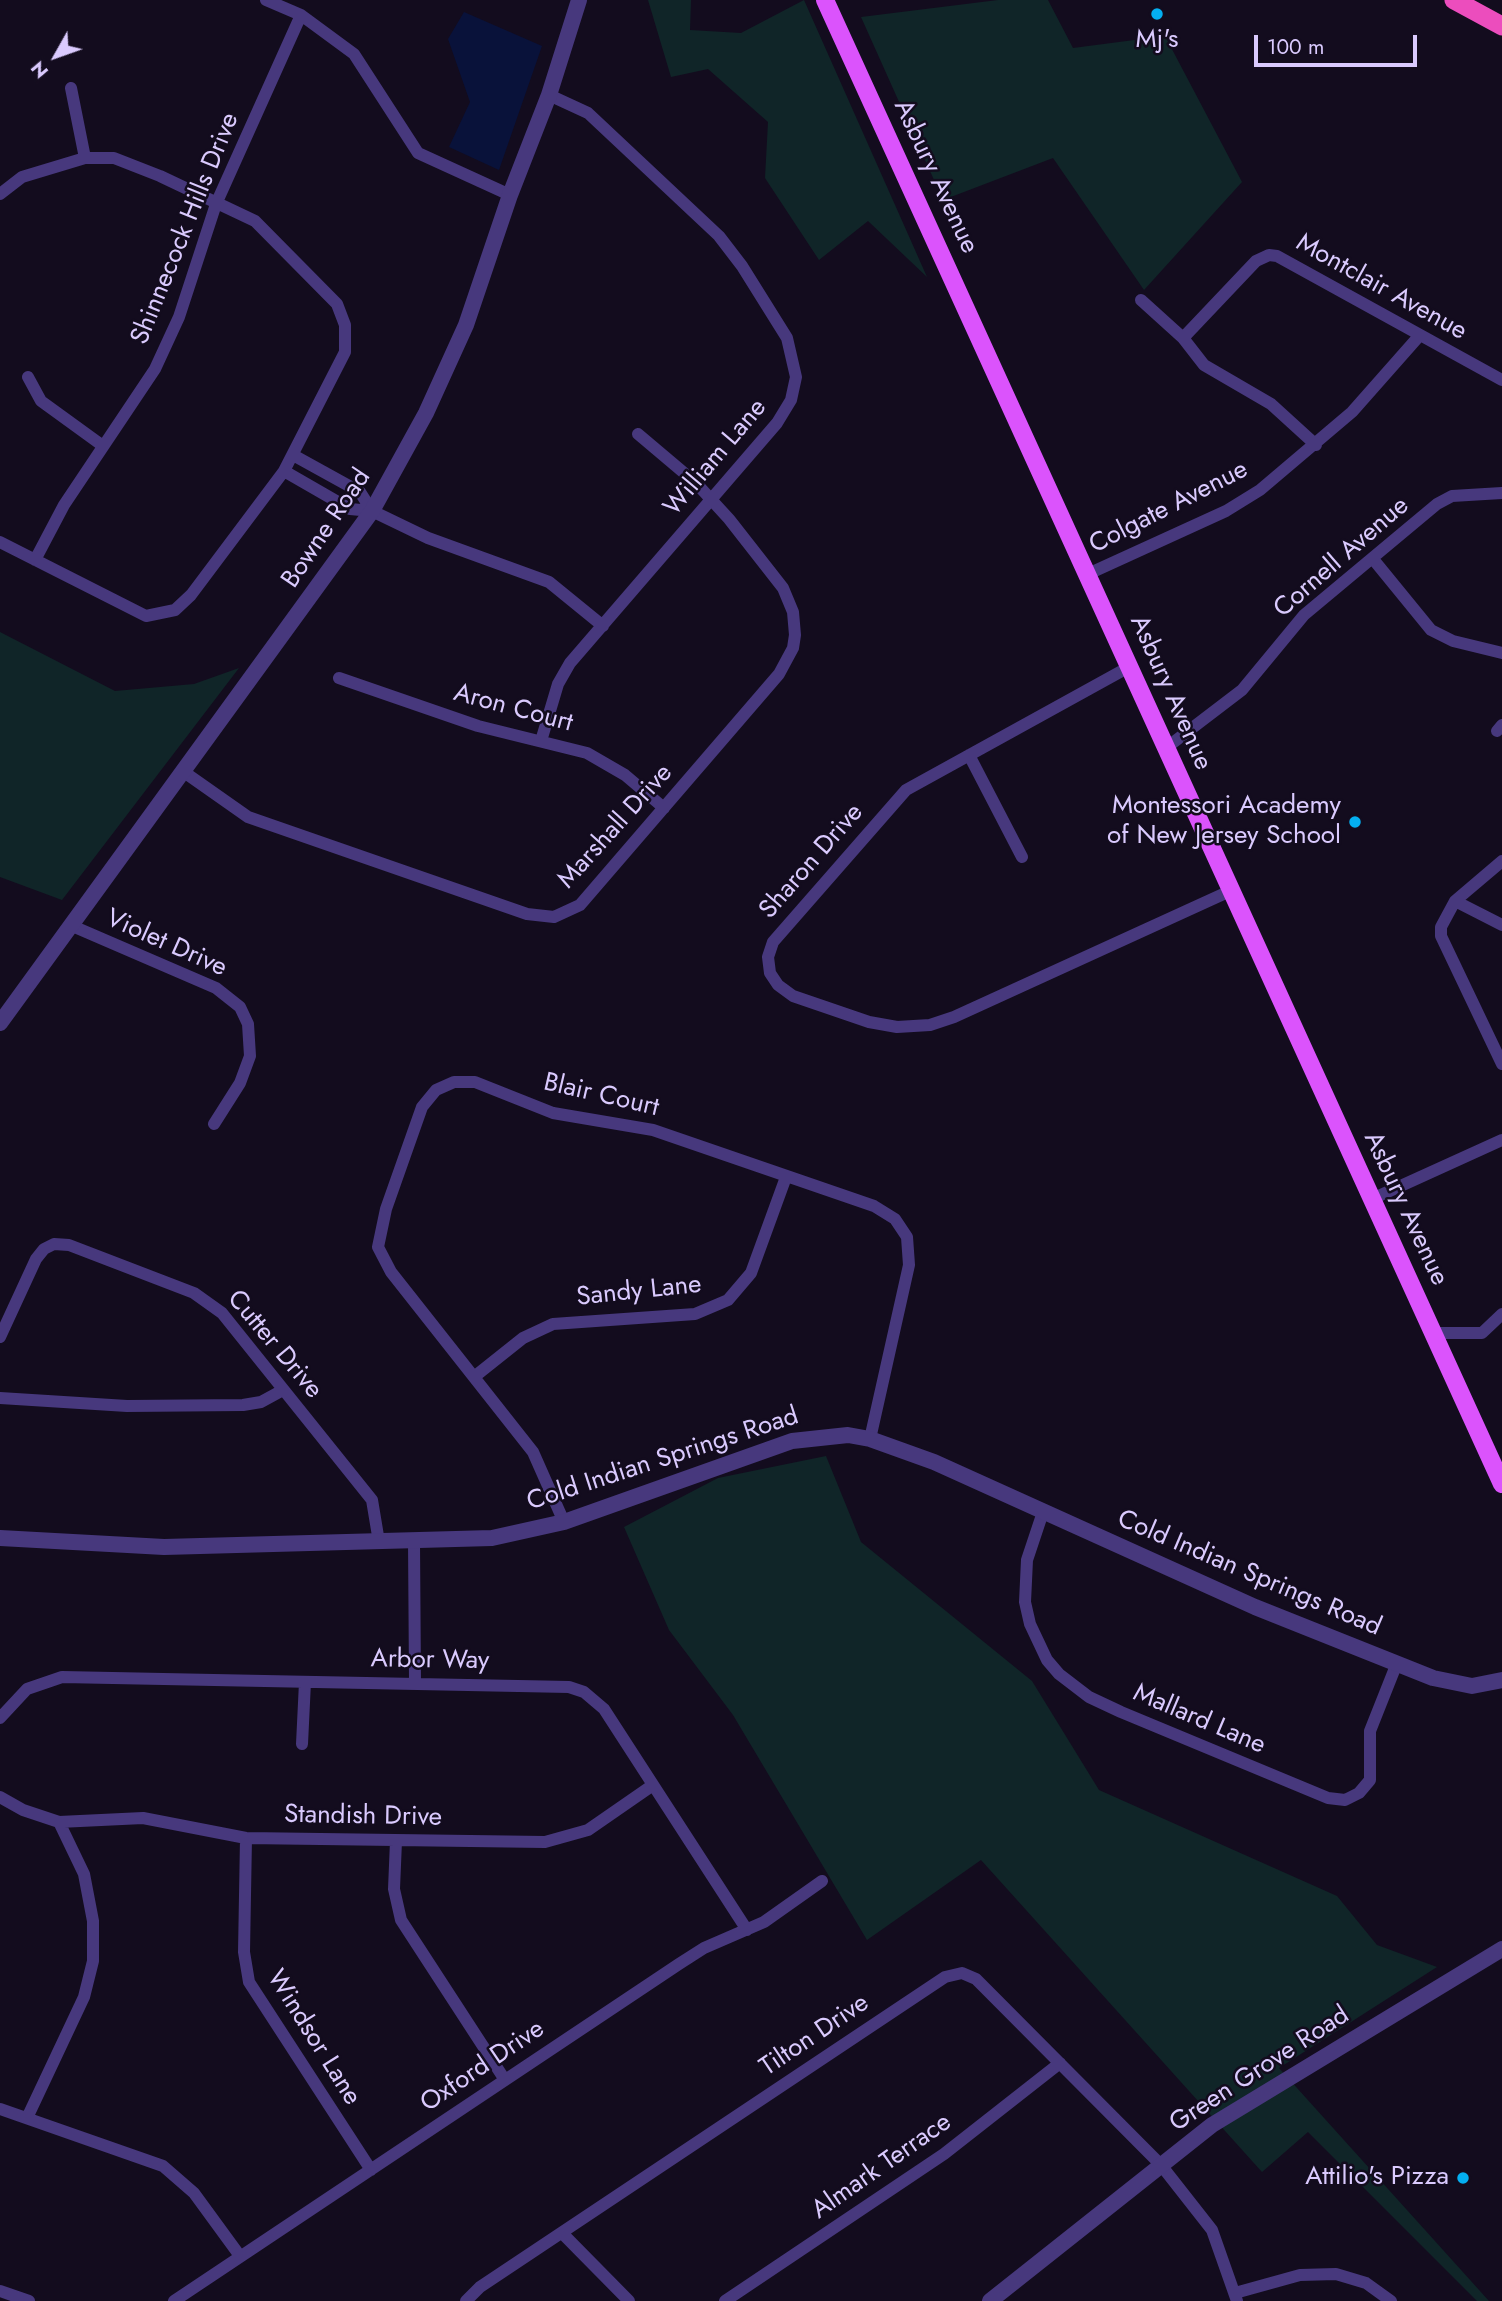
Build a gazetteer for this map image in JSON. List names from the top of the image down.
{
  "streets": {
    "main road": ["Asbury Avenue"],
    "street": [
      "Shinnecock Hills Drive",
      "Montclair Avenue",
      "William Lane",
      "Colgate Avenue",
      "Bowne Road",
      "Cornell Avenue",
      "Aron Court",
      "Marshall Drive",
      "Sharon Drive",
      "Violet Drive",
      "Blair Court",
      "Sandy Lane",
      "Cutter Drive",
      "Cold Indian Springs Road",
      "Arbor Way",
      "Mallard Lane",
      "Standish Drive",
      "Tilton Drive",
      "Windsor Lane",
      "Oxford Drive",
      "Green Grove Road",
      "Almark Terrace"
    ]
  },
  "crossings": [
    ["Asbury Avenue", "Colgate Avenue"],
    ["Asbury Avenue", "Cornell Avenue"],
    ["Asbury Avenue", "Sharon Drive"],
    ["Montclair Avenue", "Colgate Avenue"],
    ["William Lane", "Bowne Road"],
    ["William Lane", "Aron Court"],
    ["William Lane", "Marshall Drive"],
    ["Bowne Road", "Marshall Drive"],
    ["Bowne Road", "Violet Drive"],
    ["Aron Court", "Marshall Drive"],
    ["Blair Court", "Sandy Lane"],
    ["Blair Court", "Cold Indian Springs Road"],
    ["Cutter Drive", "Cold Indian Springs Road"],
    ["Cold Indian Springs Road", "Mallard Lane"],
    ["Arbor Way", "Standish Drive"],
    ["Arbor Way", "Oxford Drive"],
    ["Standish Drive", "Windsor Lane"],
    ["Tilton Drive", "Green Grove Road"],
    ["Tilton Drive", "Almark Terrace"],
    ["Windsor Lane", "Oxford Drive"]
  ],
  "places": ["Mj's", "Montessori Academy of New Jersey School", "Attilio's Pizza"],
  "scale_bar": "100 m",
  "north": "bottom left"
}
